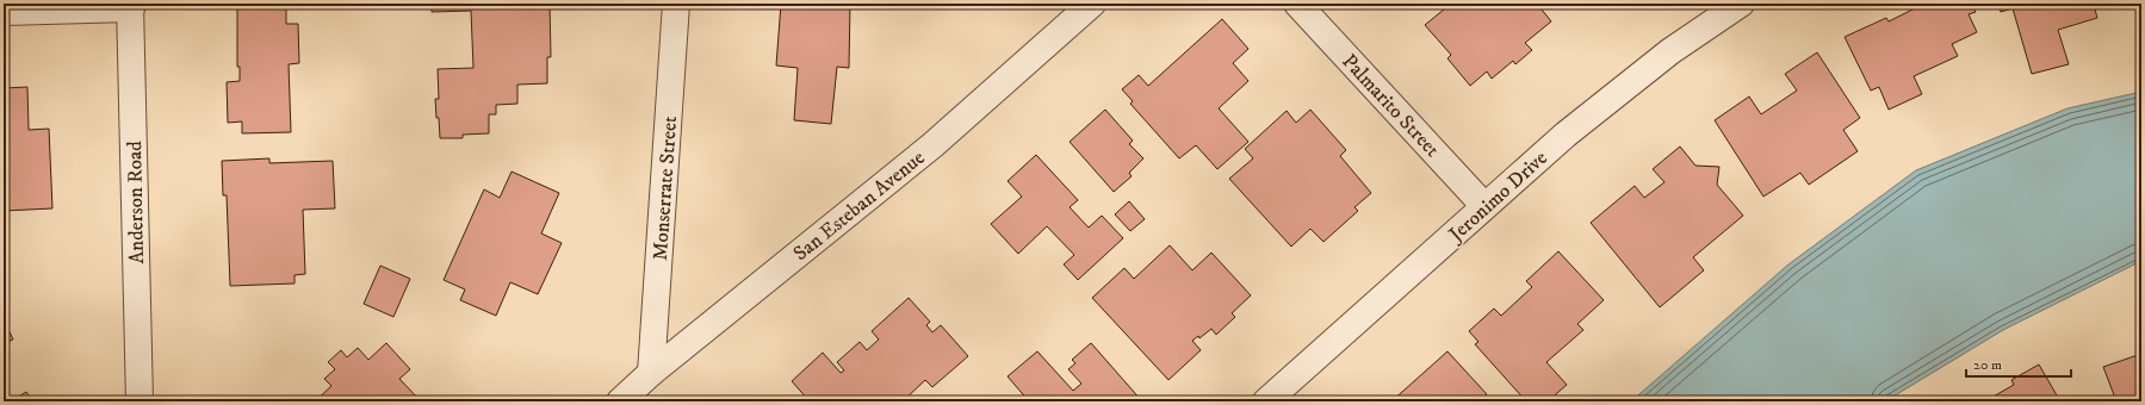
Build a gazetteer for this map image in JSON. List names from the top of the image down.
{
  "streets": {
    "street": [
      "Palmarito Street",
      "Monserrate Street",
      "Jeronimo Drive",
      "Anderson Road",
      "San Esteban Avenue"
    ]
  },
  "crossings": [
    ["Palmarito Street", "Jeronimo Drive"],
    ["Monserrate Street", "San Esteban Avenue"]
  ],
  "scale_bar": "20 m"
}
